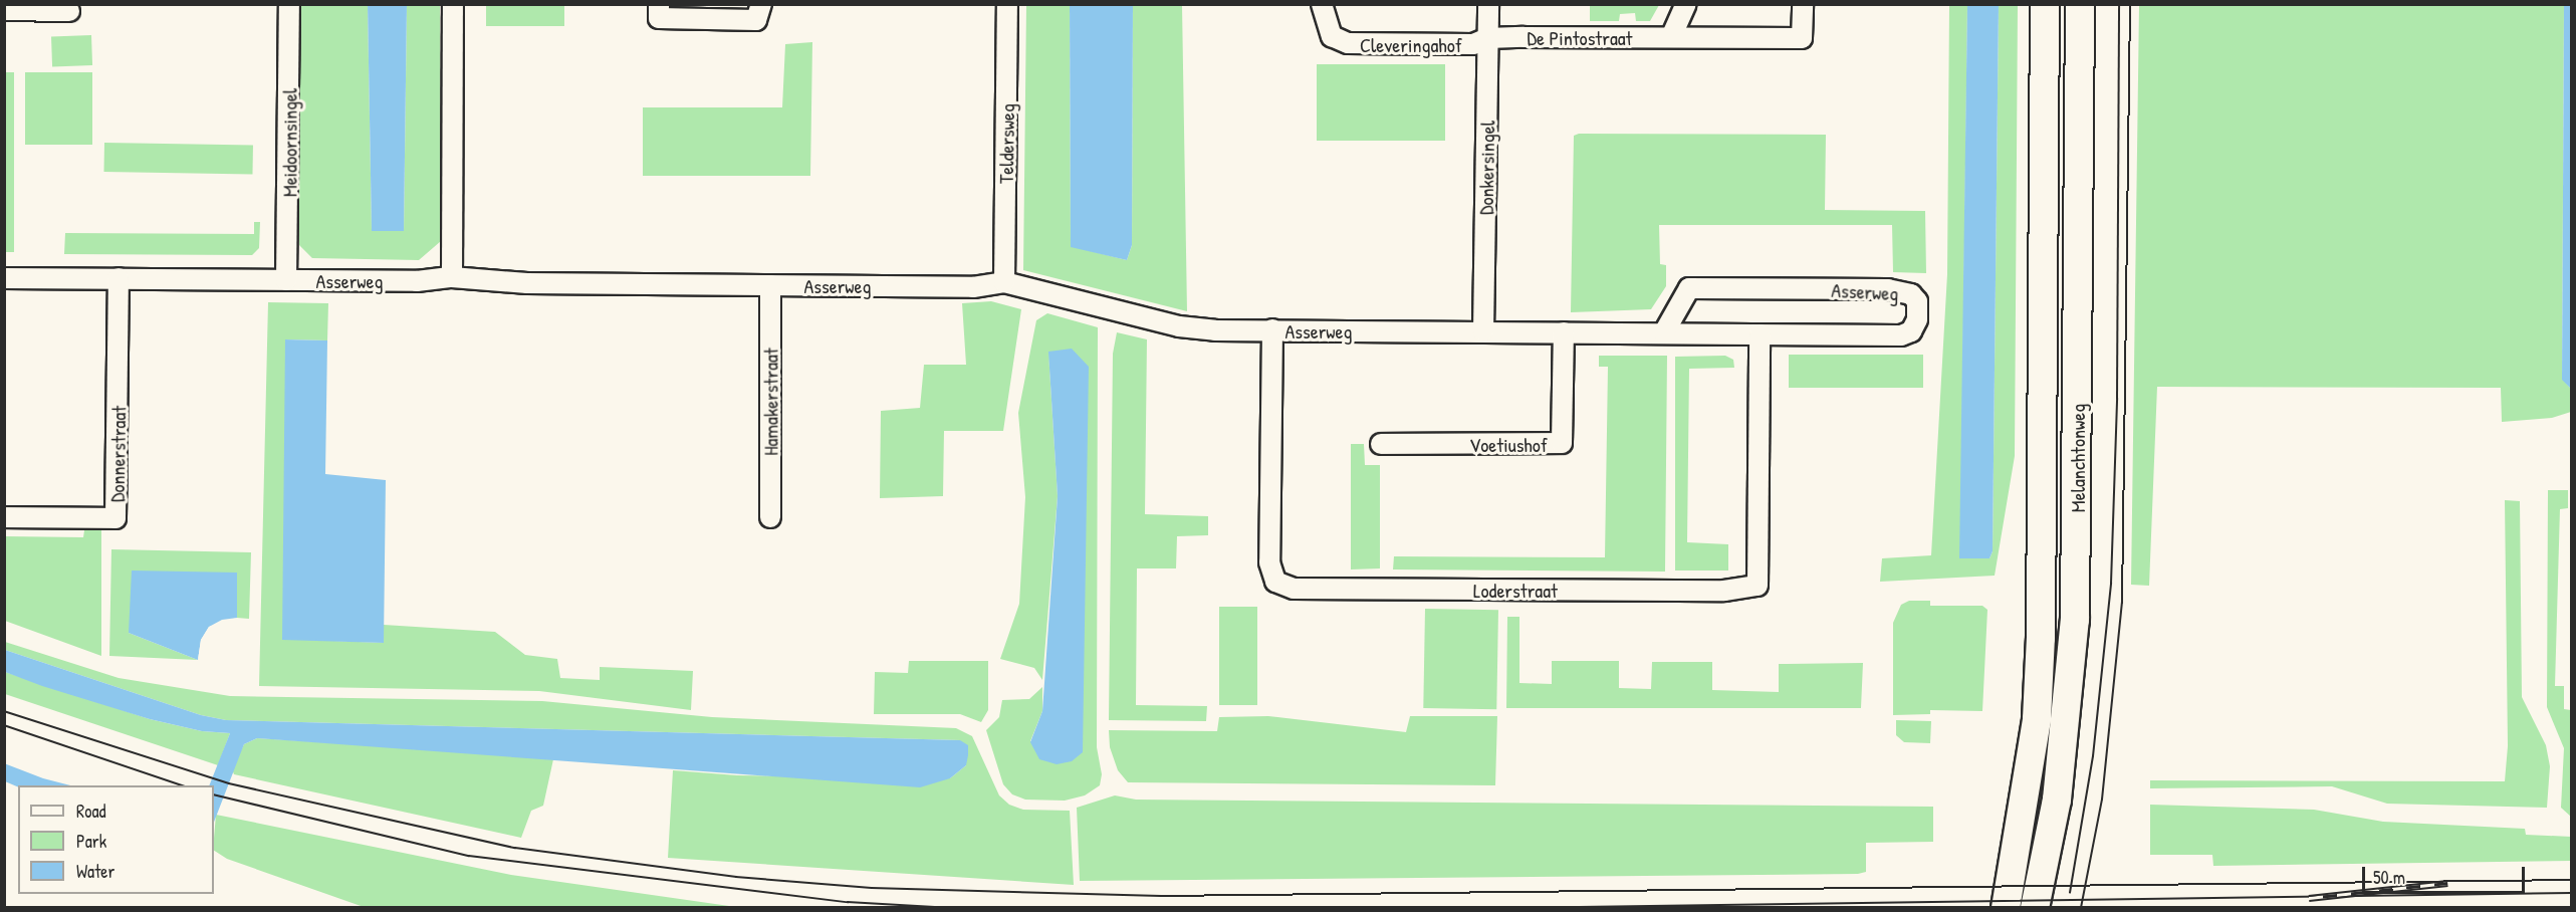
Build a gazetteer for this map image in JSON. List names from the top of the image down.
{
  "streets": {
    "street": [
      "De Pintostraat",
      "Cleveringahof",
      "Meidoornsingel",
      "Teldersweg",
      "Donkersingel",
      "Asserweg",
      "Hamakerstraat",
      "Voetiushof",
      "Donnerstraat",
      "Melanchtonweg",
      "Loderstraat"
    ]
  },
  "crossings": [
    ["De Pintostraat", "Cleveringahof"],
    ["De Pintostraat", "Donkersingel"],
    ["Cleveringahof", "Donkersingel"],
    ["Meidoornsingel", "Asserweg"],
    ["Teldersweg", "Asserweg"],
    ["Donkersingel", "Asserweg"],
    ["Asserweg", "Hamakerstraat"],
    ["Asserweg", "Voetiushof"],
    ["Asserweg", "Donnerstraat"],
    ["Asserweg", "Loderstraat"]
  ],
  "legend": ["Road", "Park", "Water"],
  "scale_bar": "50 m"
}
